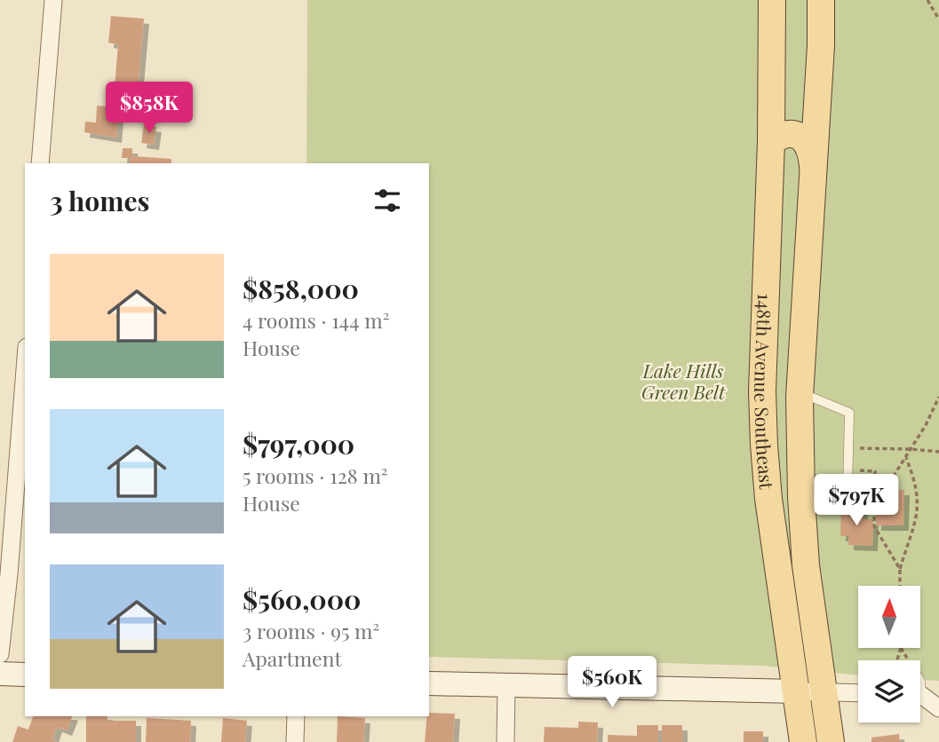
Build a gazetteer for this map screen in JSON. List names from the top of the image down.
{
  "streets": {
    "main road": ["148th Avenue Southeast"]
  },
  "parks": ["Lake Hills Green Belt"],
  "north": "top",
  "page": {
    "price": ["$858K", "$797K", "$560K"],
    "heading": "3 homes",
    "list": [
      {
        "name": "$858,000",
        "note": "4 rooms · 144 m² · House"
      },
      {
        "name": "$797,000",
        "note": "5 rooms · 128 m² · House"
      },
      {
        "name": "$560,000",
        "note": "3 rooms · 95 m² · Apartment"
      }
    ]
  }
}
